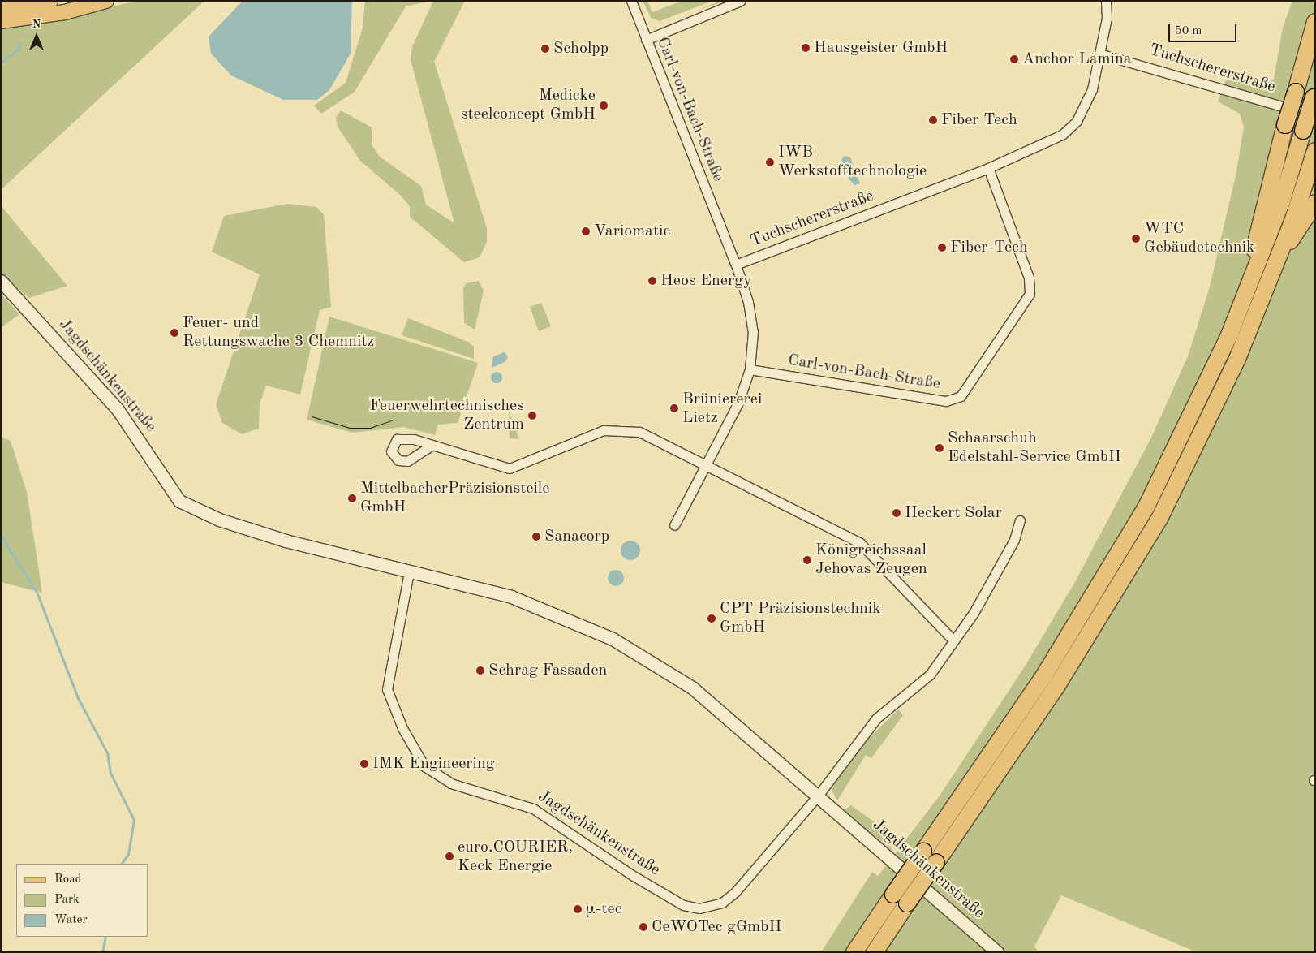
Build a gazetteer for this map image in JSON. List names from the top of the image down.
{
  "streets": {
    "main road": ["Jagdschänkenstraße"],
    "street": ["Tuchschererstraße", "Carl-von-Bach-Straße"]
  },
  "crossings": [
    ["Tuchschererstraße", "Carl-von-Bach-Straße"]
  ],
  "places": [
    "Hausgeister GmbH",
    "Scholpp",
    "Anchor Lamina",
    "Medicke steelconcept GmbH",
    "Fiber Tech",
    "IWB Werkstofftechnologie",
    "Variomatic",
    "WTC Gebäudetechnik",
    "Fiber-Tech",
    "Heos Energy",
    "Feuer- und Rettungswache 3 Chemnitz",
    "Brüniererei Lietz",
    "Feuerwehrtechnisches Zentrum",
    "Schaarschuh Edelstahl-Service GmbH",
    "MittelbacherPräzisionsteile GmbH",
    "Heckert Solar",
    "Sanacorp",
    "Königreichssaal Jehovas Zeugen",
    "CPT Präzisionstechnik GmbH",
    "Schrag Fassaden",
    "IMK Engineering",
    "euro.COURIER, Keck Energie",
    "µ-tec",
    "CeWOTec gGmbH"
  ],
  "legend": ["Road", "Park", "Water"],
  "scale_bar": "50 m",
  "north": "top"
}
